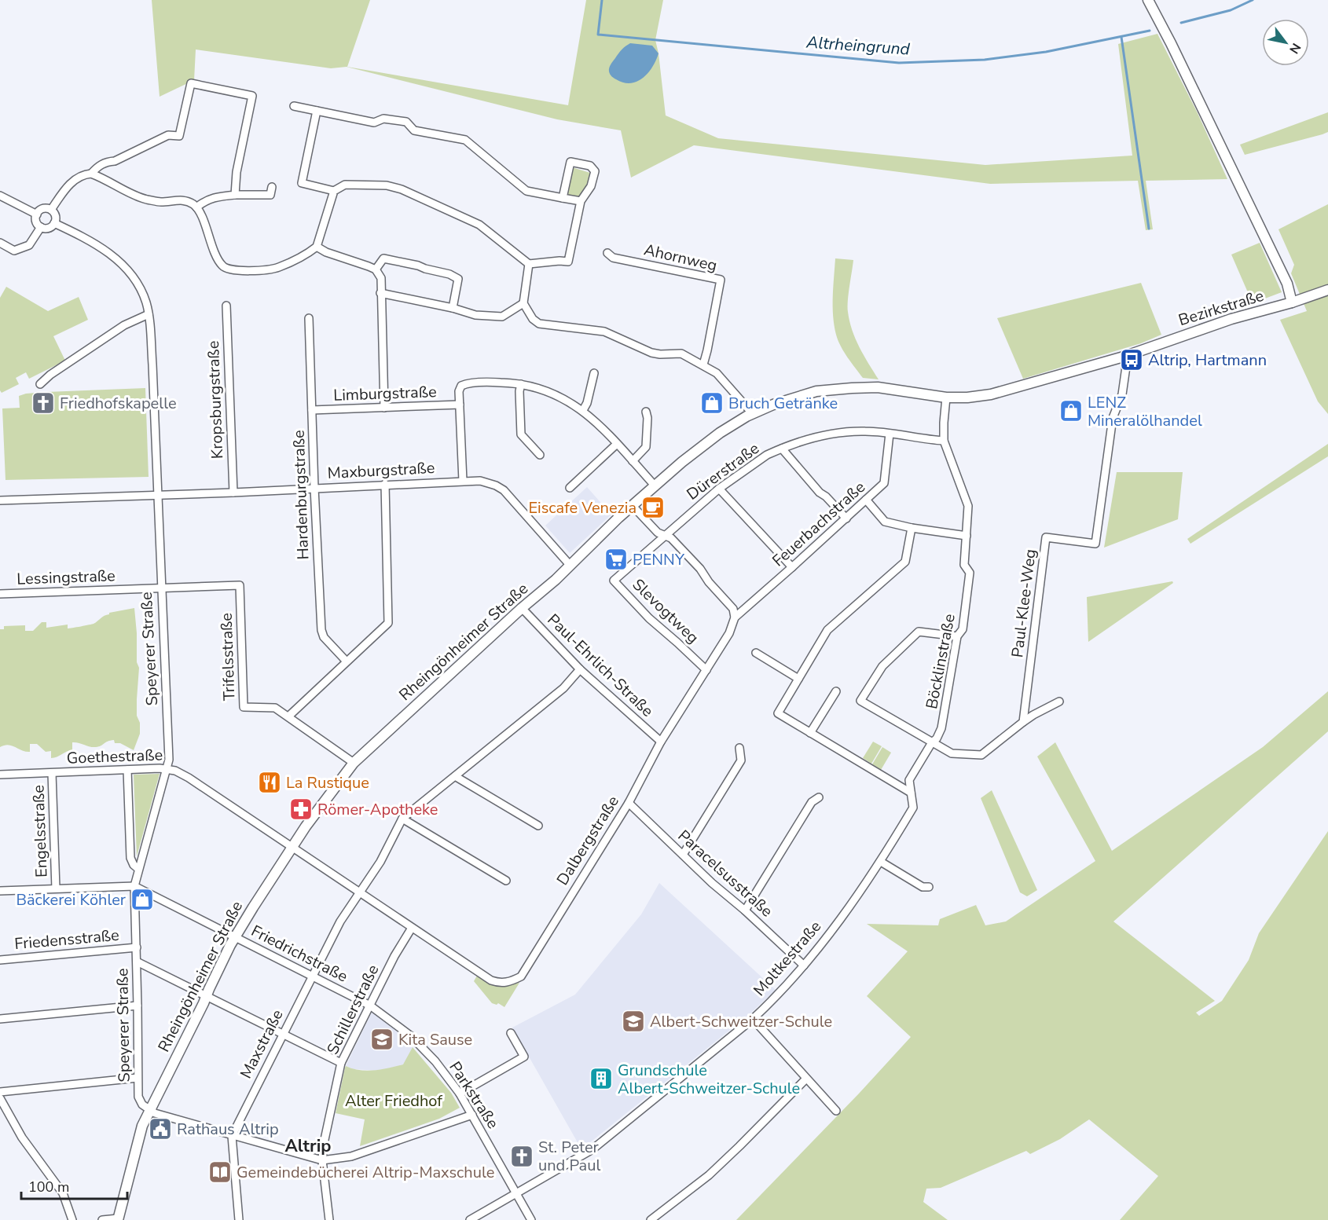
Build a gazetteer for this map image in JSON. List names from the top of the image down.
{
  "streets": {
    "street": [
      "Ahornweg",
      "Bezirkstraße",
      "Limburgstraße",
      "Kropsburgstraße",
      "Maxburgstraße",
      "Dürerstraße",
      "Hardenburgstraße",
      "Feuerbachstraße",
      "Lessingstraße",
      "Paul-Klee-Weg",
      "Slevogtweg",
      "Rheingönheimer Straße",
      "Speyerer Straße",
      "Trifelsstraße",
      "Böcklinstraße",
      "Paul-Ehrlich-Straße",
      "Goethestraße",
      "Engelsstraße",
      "Dalbergstraße",
      "Paracelsusstraße",
      "Friedensstraße",
      "Friedrichstraße",
      "Moltkestraße",
      "Schillerstraße",
      "Maxstraße",
      "Parkstraße"
    ]
  },
  "crossings": [
    ["Bezirkstraße", "Paul-Klee-Weg"],
    ["Bezirkstraße", "Rheingönheimer Straße"],
    ["Bezirkstraße", "Böcklinstraße"],
    ["Limburgstraße", "Hardenburgstraße"],
    ["Kropsburgstraße", "Maxburgstraße"],
    ["Maxburgstraße", "Hardenburgstraße"],
    ["Maxburgstraße", "Rheingönheimer Straße"],
    ["Maxburgstraße", "Speyerer Straße"],
    ["Dürerstraße", "Feuerbachstraße"],
    ["Dürerstraße", "Slevogtweg"],
    ["Dürerstraße", "Böcklinstraße"],
    ["Feuerbachstraße", "Dalbergstraße"],
    ["Lessingstraße", "Speyerer Straße"],
    ["Lessingstraße", "Trifelsstraße"],
    ["Slevogtweg", "Dalbergstraße"],
    ["Rheingönheimer Straße", "Speyerer Straße"],
    ["Rheingönheimer Straße", "Trifelsstraße"],
    ["Rheingönheimer Straße", "Böcklinstraße"],
    ["Rheingönheimer Straße", "Paul-Ehrlich-Straße"],
    ["Rheingönheimer Straße", "Goethestraße"],
    ["Rheingönheimer Straße", "Dalbergstraße"],
    ["Rheingönheimer Straße", "Friedrichstraße"],
    ["Speyerer Straße", "Trifelsstraße"],
    ["Speyerer Straße", "Goethestraße"],
    ["Speyerer Straße", "Friedensstraße"],
    ["Speyerer Straße", "Friedrichstraße"],
    ["Böcklinstraße", "Moltkestraße"],
    ["Paul-Ehrlich-Straße", "Dalbergstraße"],
    ["Goethestraße", "Engelsstraße"],
    ["Goethestraße", "Dalbergstraße"],
    ["Engelsstraße", "Friedrichstraße"],
    ["Dalbergstraße", "Paracelsusstraße"],
    ["Dalbergstraße", "Schillerstraße"],
    ["Dalbergstraße", "Maxstraße"],
    ["Paracelsusstraße", "Moltkestraße"],
    ["Friedrichstraße", "Schillerstraße"],
    ["Friedrichstraße", "Maxstraße"],
    ["Friedrichstraße", "Parkstraße"],
    ["Moltkestraße", "Parkstraße"],
    ["Schillerstraße", "Parkstraße"]
  ],
  "districts": ["Altrip"],
  "water": ["Altrheingrund"],
  "parks": ["Alter Friedhof"],
  "places": {
    "bus stop": ["Altrip, Hartmann"],
    "church": ["Friedhofskapelle", "St. Peter und Paul"],
    "shop": ["Bruch Getränke", "LENZ Mineralölhandel", "Bäckerei Köhler"],
    "cafe": ["Eiscafe Venezia"],
    "supermarket": ["PENNY"],
    "restaurant": ["La Rustique"],
    "pharmacy": ["Römer-Apotheke"],
    "school or university": ["Albert-Schweitzer-Schule", "Kita Sause"],
    "building": ["Grundschule Albert-Schweitzer-Schule"],
    "public building": ["Rathaus Altrip"],
    "library": ["Gemeindebücherei Altrip-Maxschule"]
  },
  "scale_bar": "100 m",
  "north": "bottom right"
}
